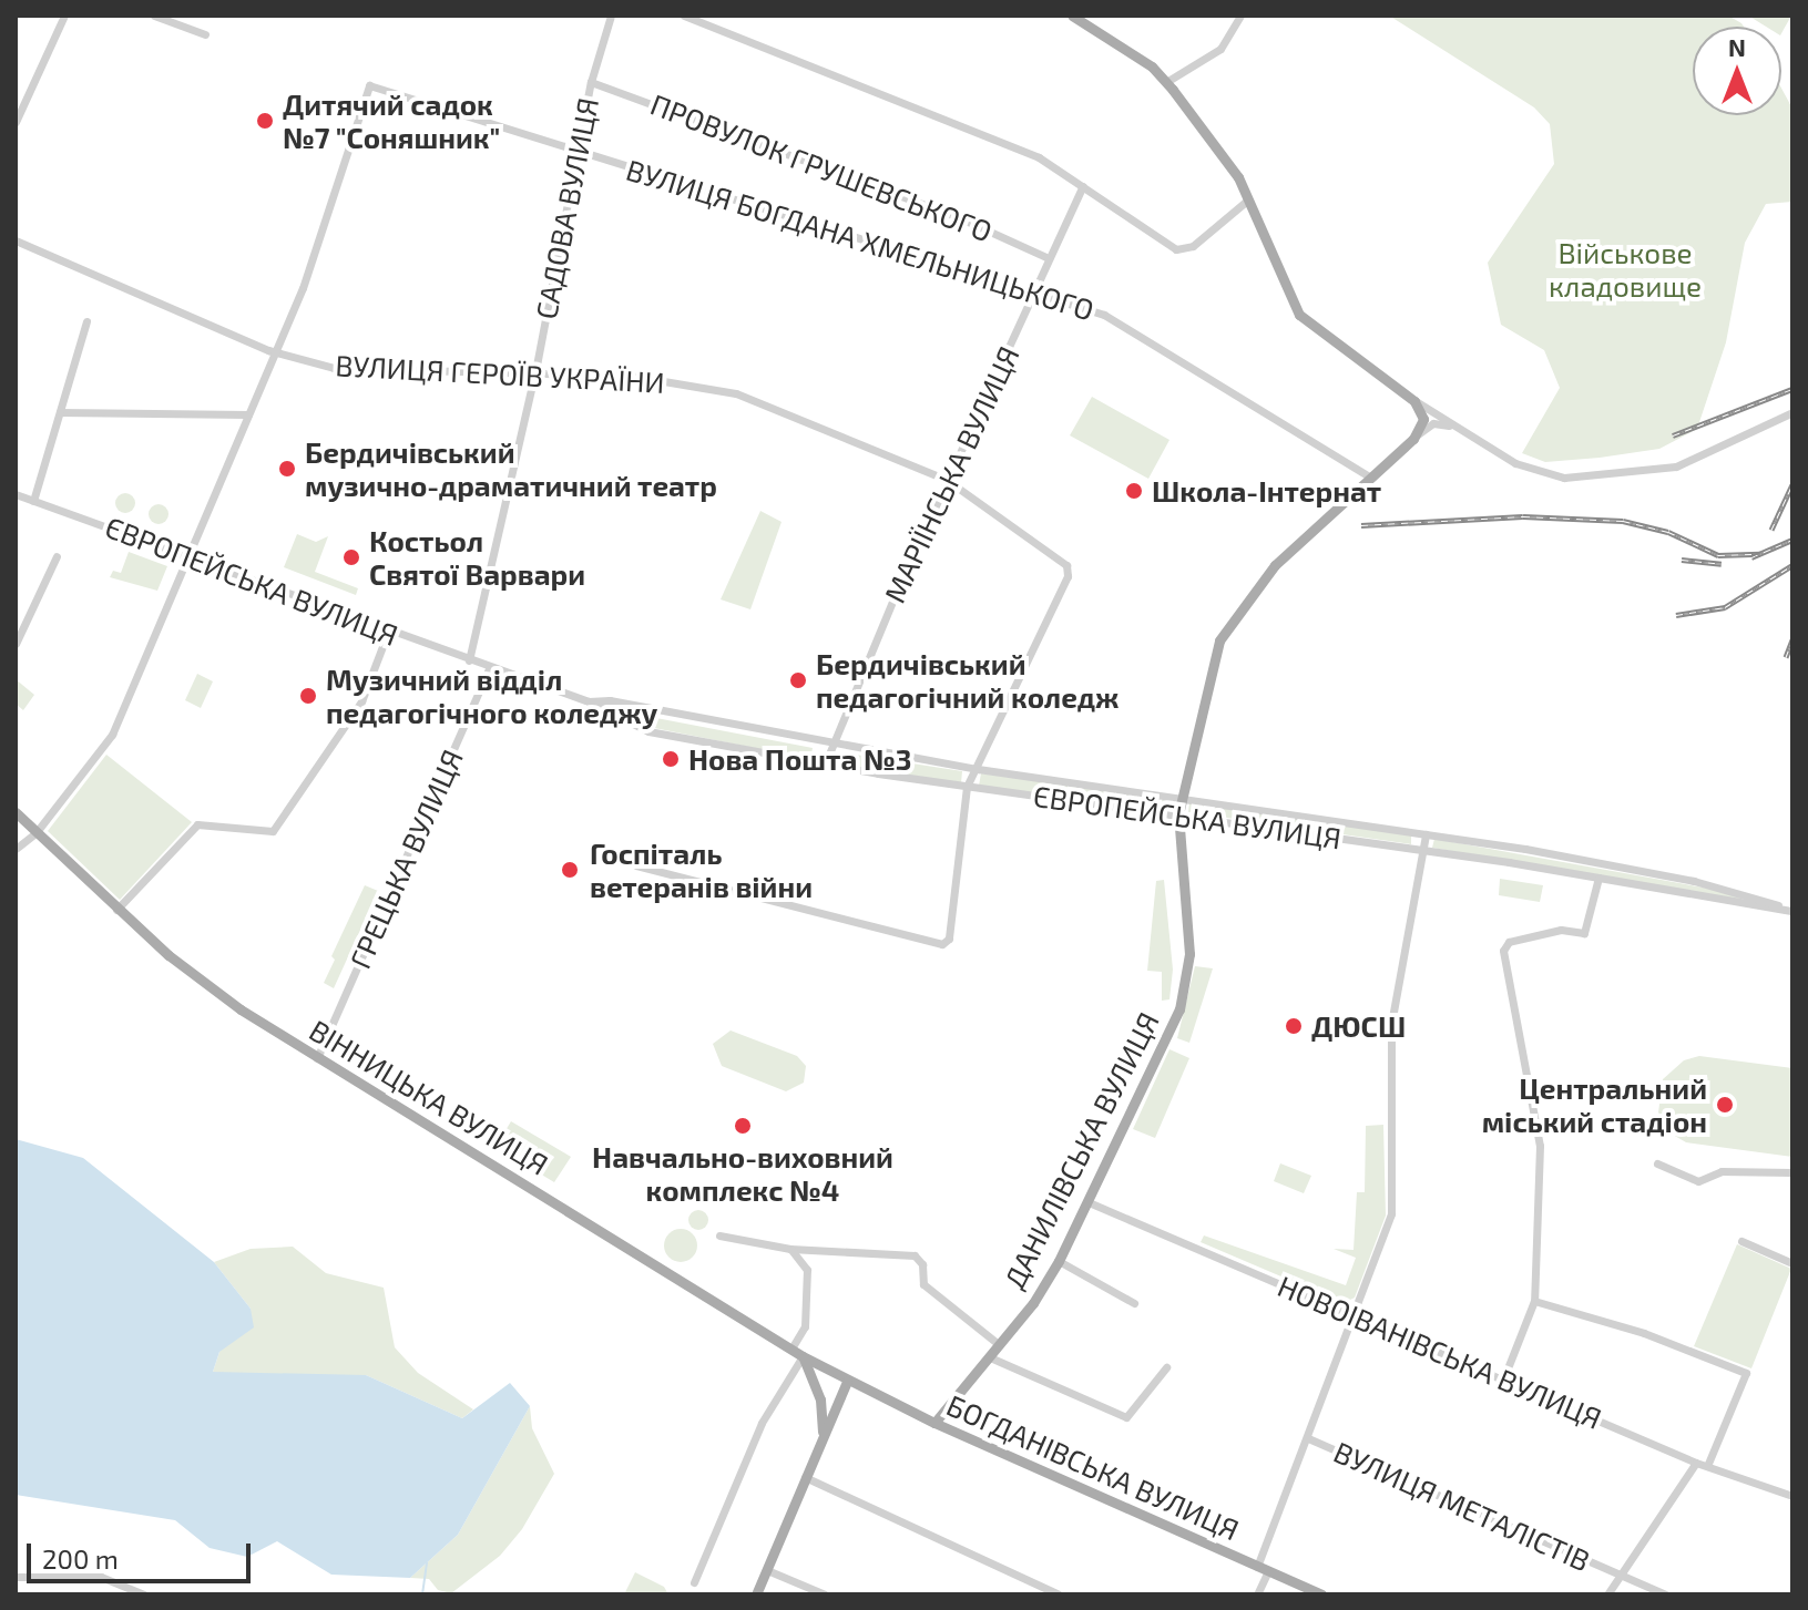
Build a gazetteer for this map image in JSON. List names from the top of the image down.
{
  "streets": {
    "main road": ["ВІННИЦЬКА ВУЛИЦЯ", "ДАНИЛІВСЬКА ВУЛИЦЯ", "БОГДАНІВСЬКА ВУЛИЦЯ"],
    "street": [
      "ПРОВУЛОК ГРУШЕВСЬКОГО",
      "САДОВА ВУЛИЦЯ",
      "ВУЛИЦЯ БОГДАНА ХМЕЛЬНИЦЬКОГО",
      "ВУЛИЦЯ ГЕРОЇВ УКРАЇНИ",
      "МАРІЇНСЬКА ВУЛИЦЯ",
      "ЄВРОПЕЙСЬКА ВУЛИЦЯ",
      "ГРЕЦЬКА ВУЛИЦЯ",
      "НОВОІВАНІВСЬКА ВУЛИЦЯ",
      "ВУЛИЦЯ МЕТАЛІСТІВ"
    ]
  },
  "crossings": [
    ["ПРОВУЛОК ГРУШЕВСЬКОГО", "САДОВА ВУЛИЦЯ"],
    ["ПРОВУЛОК ГРУШЕВСЬКОГО", "МАРІЇНСЬКА ВУЛИЦЯ"],
    ["САДОВА ВУЛИЦЯ", "ВУЛИЦЯ БОГДАНА ХМЕЛЬНИЦЬКОГО"],
    ["САДОВА ВУЛИЦЯ", "ВУЛИЦЯ ГЕРОЇВ УКРАЇНИ"],
    ["САДОВА ВУЛИЦЯ", "ЄВРОПЕЙСЬКА ВУЛИЦЯ"],
    ["ВУЛИЦЯ БОГДАНА ХМЕЛЬНИЦЬКОГО", "ВУЛИЦЯ ГЕРОЇВ УКРАЇНИ"],
    ["ВУЛИЦЯ БОГДАНА ХМЕЛЬНИЦЬКОГО", "МАРІЇНСЬКА ВУЛИЦЯ"],
    ["ВУЛИЦЯ БОГДАНА ХМЕЛЬНИЦЬКОГО", "ДАНИЛІВСЬКА ВУЛИЦЯ"],
    ["ВУЛИЦЯ ГЕРОЇВ УКРАЇНИ", "МАРІЇНСЬКА ВУЛИЦЯ"],
    ["ВУЛИЦЯ ГЕРОЇВ УКРАЇНИ", "ЄВРОПЕЙСЬКА ВУЛИЦЯ"],
    ["МАРІЇНСЬКА ВУЛИЦЯ", "ЄВРОПЕЙСЬКА ВУЛИЦЯ"],
    ["ЄВРОПЕЙСЬКА ВУЛИЦЯ", "ГРЕЦЬКА ВУЛИЦЯ"],
    ["ЄВРОПЕЙСЬКА ВУЛИЦЯ", "ДАНИЛІВСЬКА ВУЛИЦЯ"],
    ["ГРЕЦЬКА ВУЛИЦЯ", "ВІННИЦЬКА ВУЛИЦЯ"],
    ["ВІННИЦЬКА ВУЛИЦЯ", "БОГДАНІВСЬКА ВУЛИЦЯ"],
    ["ДАНИЛІВСЬКА ВУЛИЦЯ", "НОВОІВАНІВСЬКА ВУЛИЦЯ"],
    ["ДАНИЛІВСЬКА ВУЛИЦЯ", "БОГДАНІВСЬКА ВУЛИЦЯ"]
  ],
  "parks": ["Військове кладовище"],
  "places": [
    "Дитячий садок №7 \"Соняшник\"",
    "Бердичівський музично-драматичний театр",
    "Школа-Інтернат",
    "Костьол Святої Варвари",
    "Бердичівський педагогічний коледж",
    "Музичний відділ педагогічного коледжу",
    "Нова Пошта №3",
    "Госпіталь ветеранів війни",
    "ДЮСШ",
    "Центральний міський стадіон",
    "Навчально-виховний комплекс №4"
  ],
  "scale_bar": "200 m",
  "north": "top"
}
